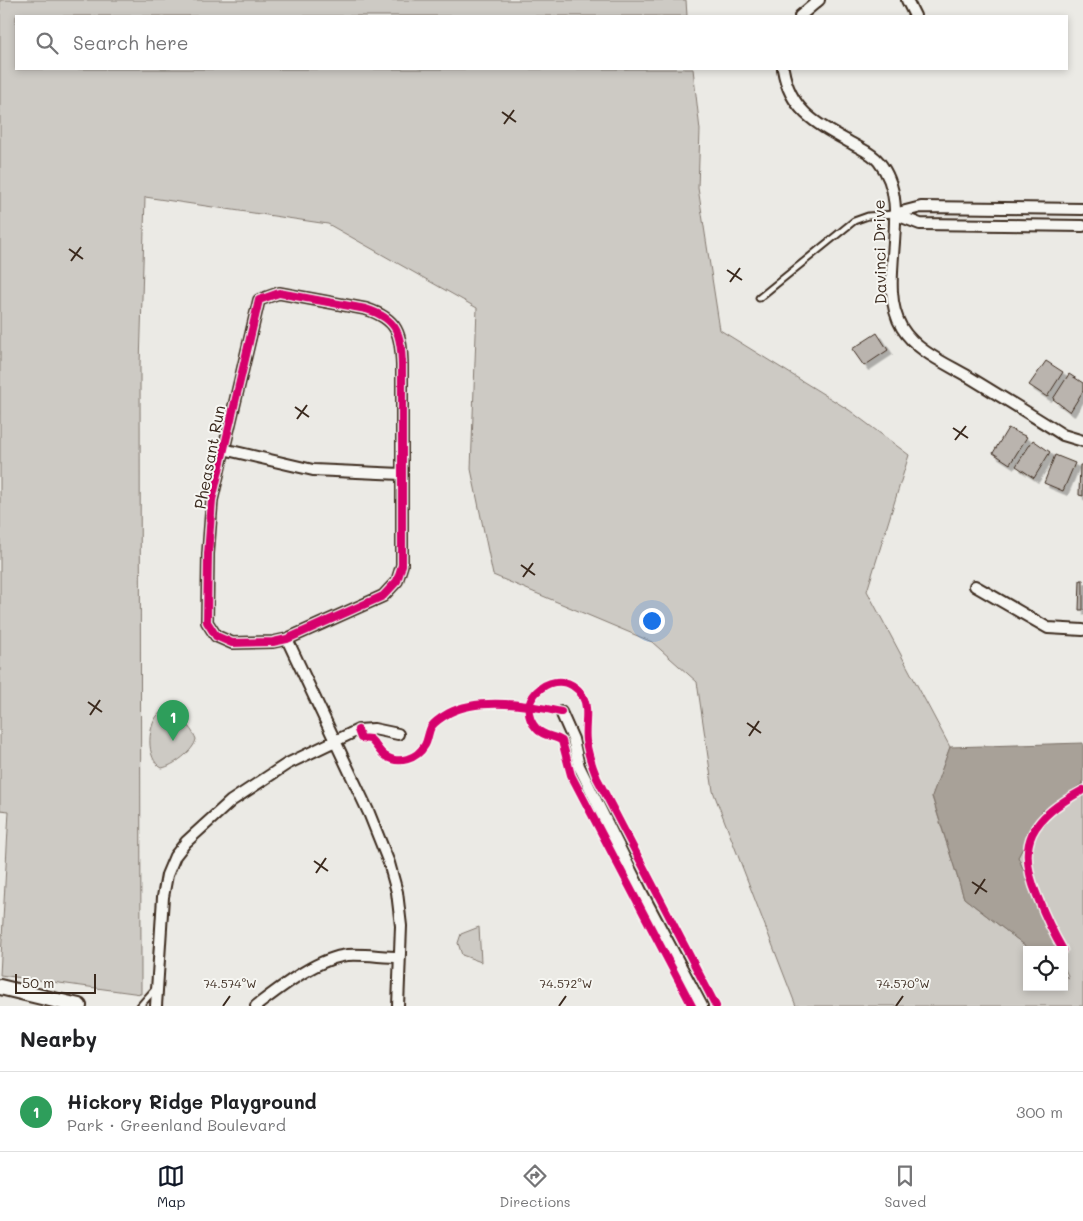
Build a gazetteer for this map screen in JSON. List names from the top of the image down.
{
  "streets": {
    "street": ["Davinci Drive", "Pheasant Run"]
  },
  "scale_bar": "50 m",
  "page": {
    "search": "Search here",
    "pins": "1",
    "scale": "50 m",
    "heading": "Nearby",
    "list": [
      {
        "mark": "1",
        "name": "Hickory Ridge Playground",
        "note": "Park · Greenland Boulevard",
        "value": "300 m"
      }
    ],
    "nav": ["Map", "Directions", "Saved"]
  },
  "coordinates": ["74.574°W", "74.572°W", "74.570°W"]
}
